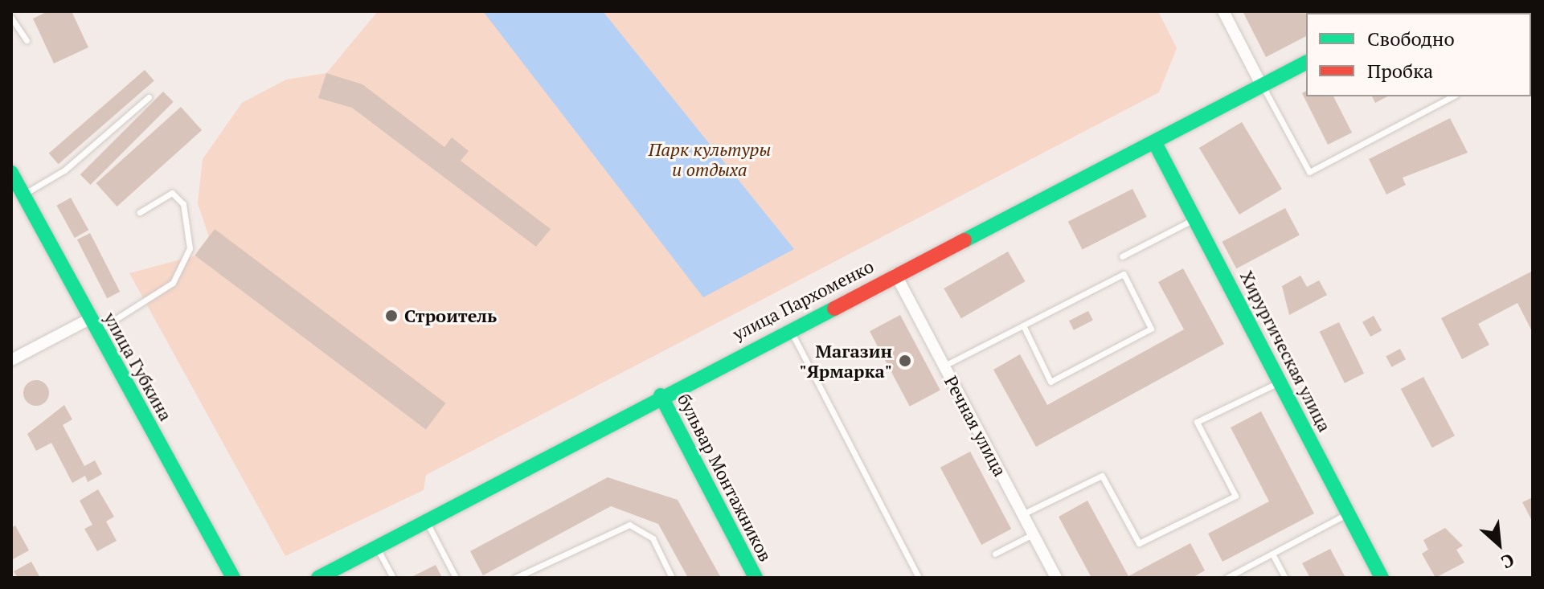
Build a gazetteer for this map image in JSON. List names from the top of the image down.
{
  "streets": {
    "street": [
      "улица Пархоменко",
      "Хирургическая улица",
      "улица Губкина",
      "Речная улица",
      "бульвар Монтажников"
    ]
  },
  "crossings": [
    ["улица Пархоменко", "Хирургическая улица"],
    ["улица Пархоменко", "Речная улица"],
    ["улица Пархоменко", "бульвар Монтажников"]
  ],
  "parks": ["Парк культуры и отдыха"],
  "places": ["Строитель", "Магазин \"Ярмарка\""],
  "legend": ["Свободно", "Пробка"],
  "north": "bottom right"
}
